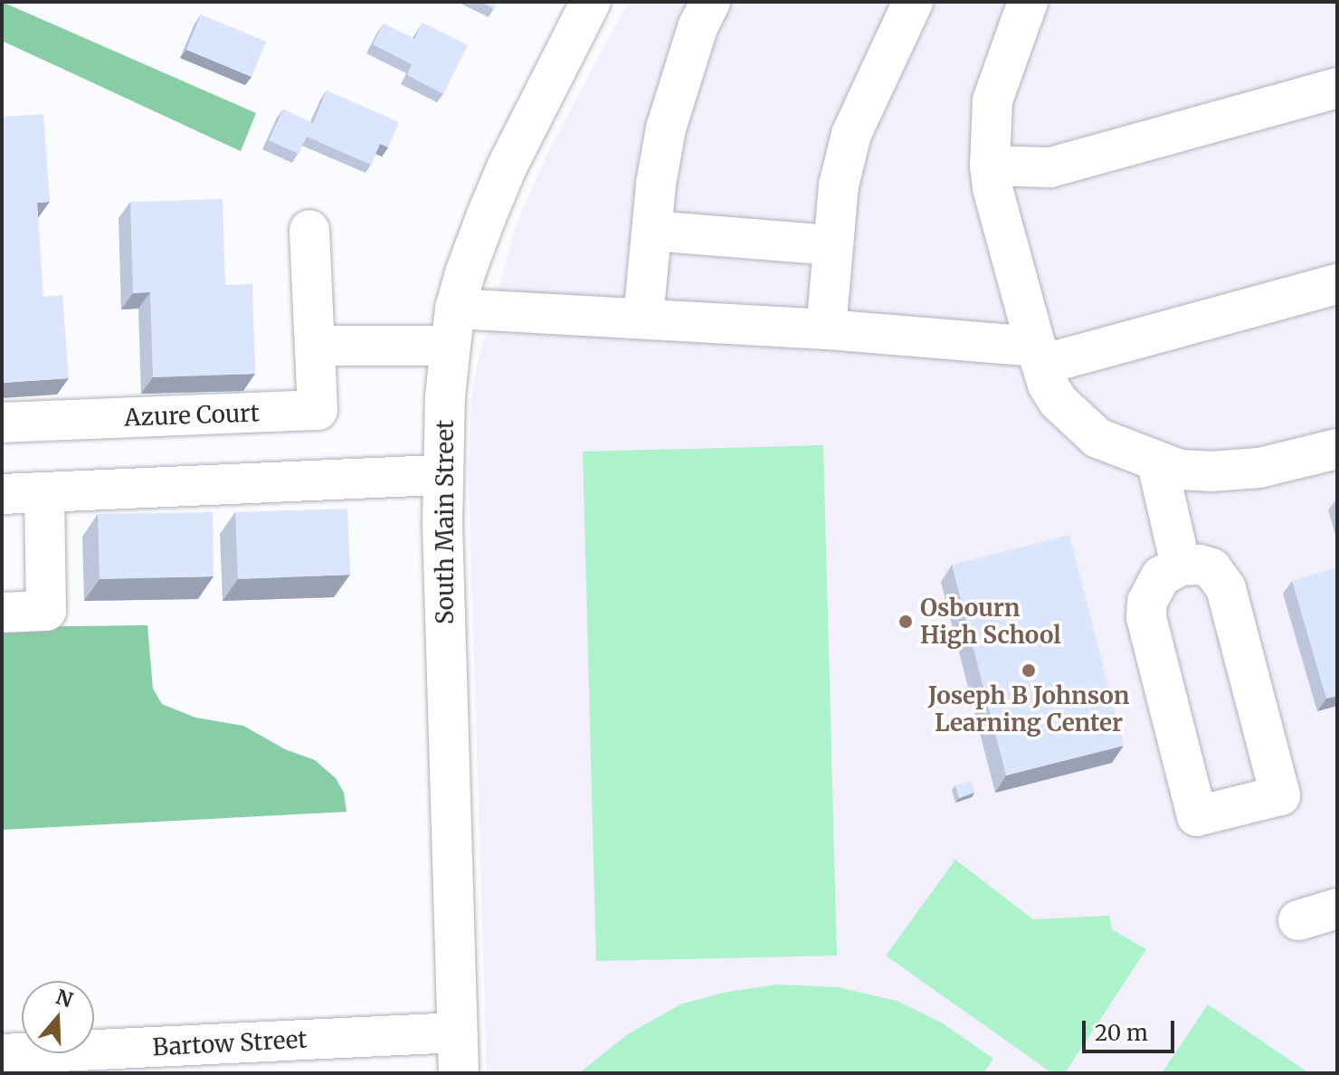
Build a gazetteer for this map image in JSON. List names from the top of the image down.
{
  "streets": {
    "street": ["Azure Court", "South Main Street", "Bartow Street"]
  },
  "crossings": [
    ["South Main Street", "Bartow Street"]
  ],
  "places": ["Osbourn High School", "Joseph B Johnson Learning Center"],
  "scale_bar": "20 m",
  "north": "top"
}
